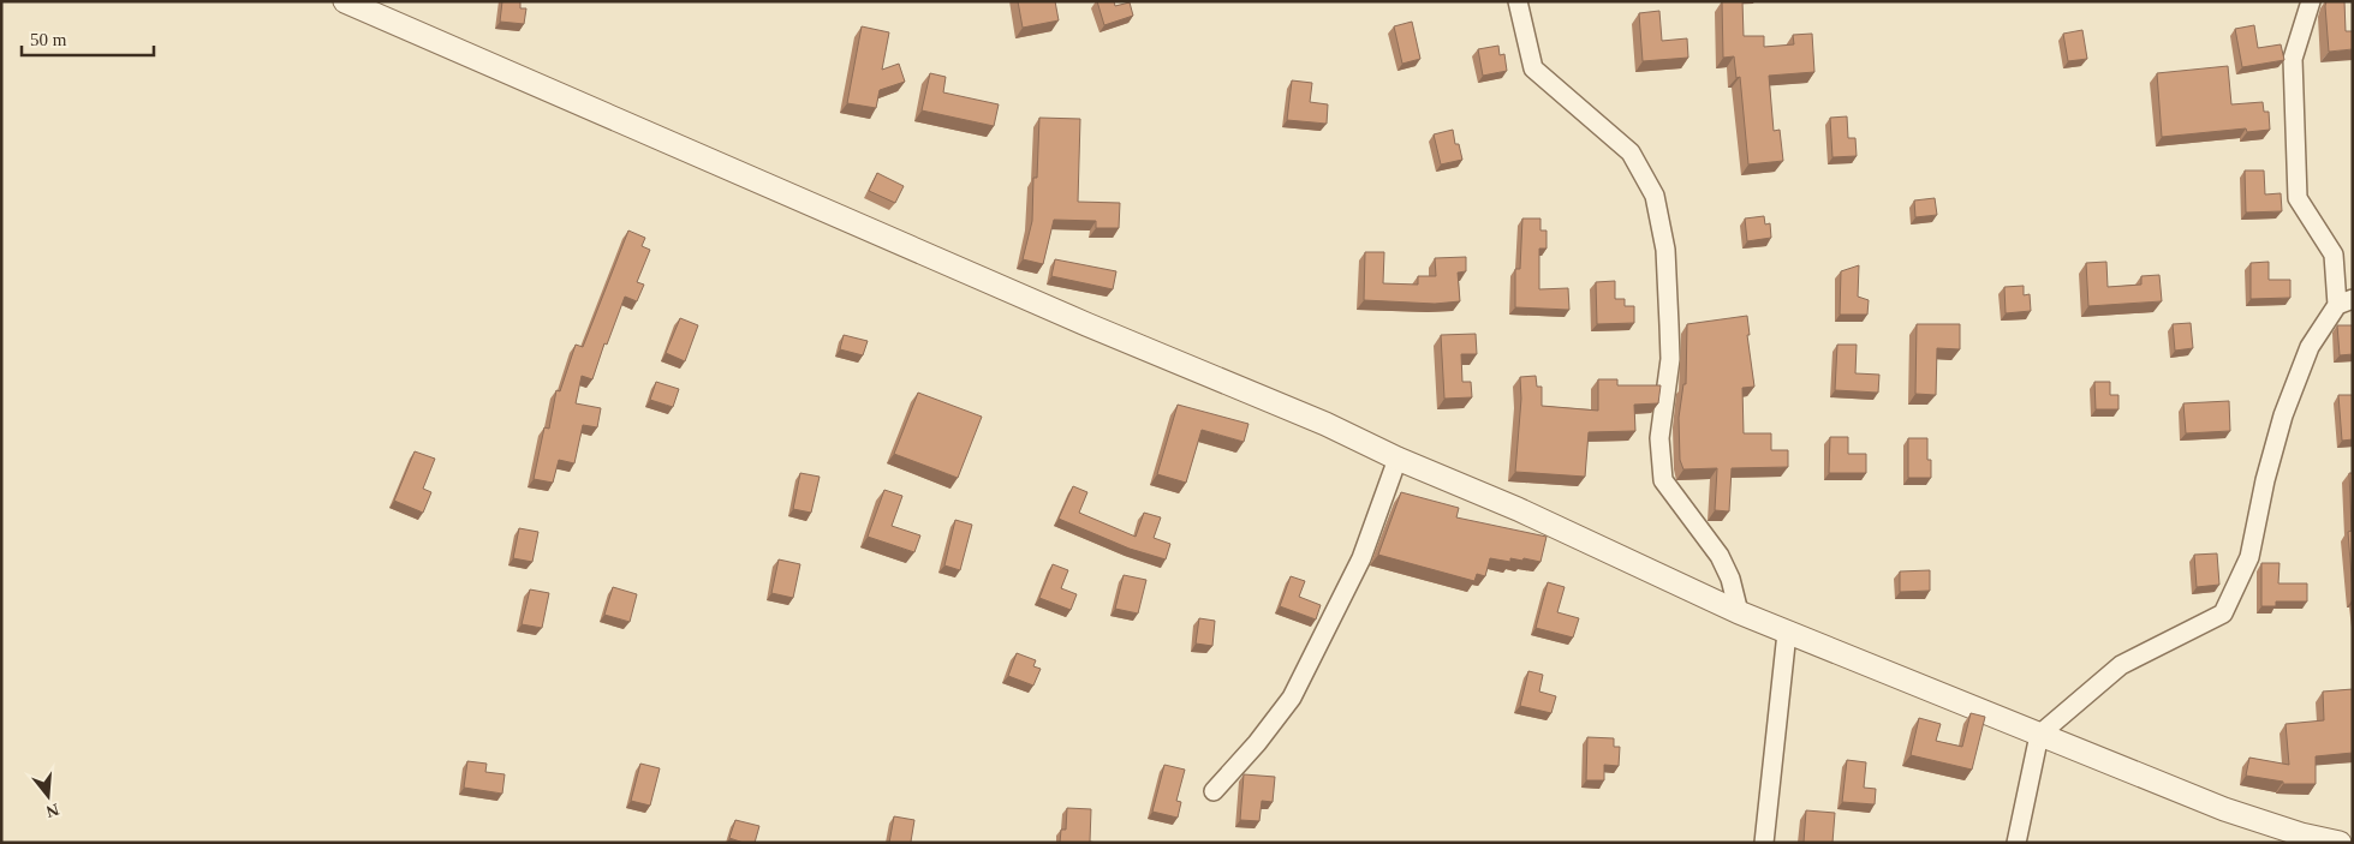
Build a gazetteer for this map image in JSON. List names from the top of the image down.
{
  "scale_bar": "50 m",
  "north": "bottom"
}
